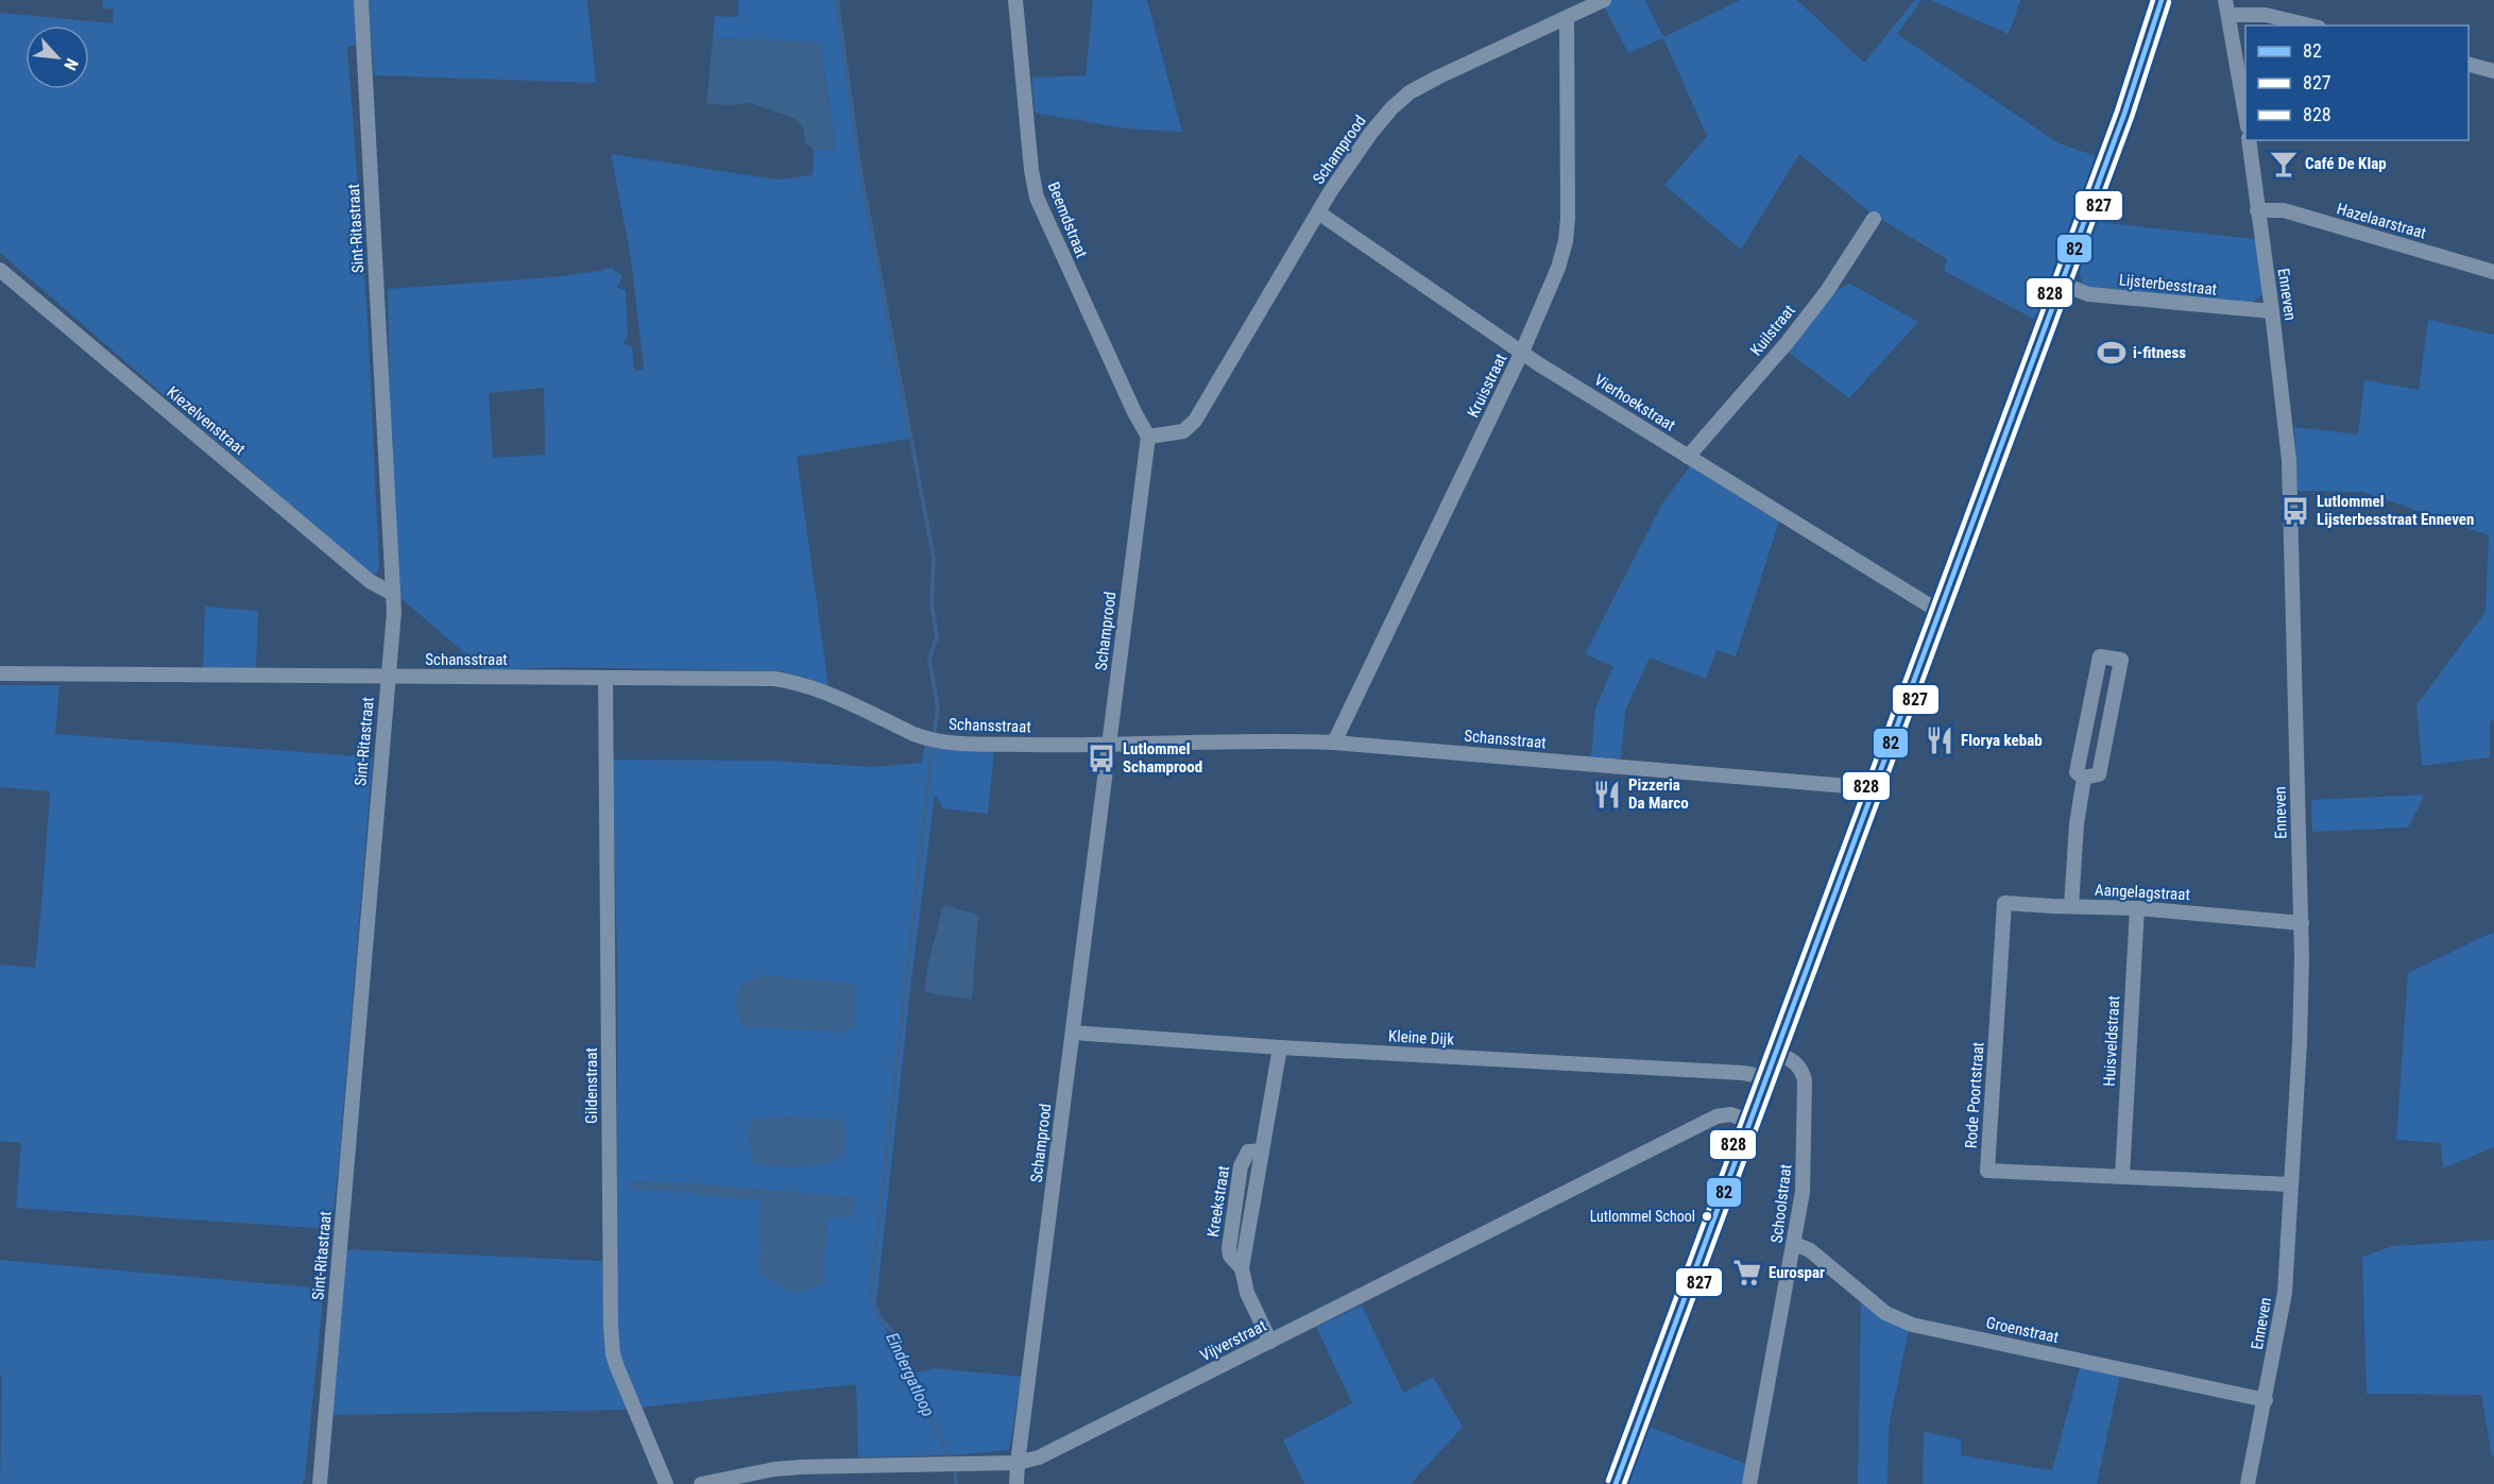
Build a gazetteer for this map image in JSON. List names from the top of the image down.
{
  "streets": {
    "street": [
      "Schamprood",
      "Beemdstraat",
      "Hazelaarstraat",
      "Sint-Ritastraat",
      "Lijsterbesstraat",
      "Enneven",
      "Kuilstraat",
      "Kruisstraat",
      "Vierhoekstraat",
      "Kiezelvenstraat",
      "Schansstraat",
      "Aangelagstraat",
      "Kleine Dijk",
      "Huisveldstraat",
      "Gildenstraat",
      "Rode Poortstraat",
      "Schoolstraat",
      "Groenstraat",
      "Vijverstraat"
    ]
  },
  "crossings": [
    ["Schamprood", "Beemdstraat"],
    ["Schamprood", "Kruisstraat"],
    ["Schamprood", "Vierhoekstraat"],
    ["Schamprood", "Schansstraat"],
    ["Schamprood", "Kleine Dijk"],
    ["Schamprood", "Vijverstraat"],
    ["Hazelaarstraat", "Enneven"],
    ["Sint-Ritastraat", "Kiezelvenstraat"],
    ["Sint-Ritastraat", "Schansstraat"],
    ["Lijsterbesstraat", "Enneven"],
    ["Enneven", "Aangelagstraat"],
    ["Enneven", "Rode Poortstraat"],
    ["Enneven", "Groenstraat"],
    ["Kuilstraat", "Vierhoekstraat"],
    ["Kruisstraat", "Vierhoekstraat"],
    ["Kruisstraat", "Schansstraat"],
    ["Schansstraat", "Gildenstraat"],
    ["Aangelagstraat", "Huisveldstraat"],
    ["Aangelagstraat", "Rode Poortstraat"],
    ["Huisveldstraat", "Rode Poortstraat"],
    ["Schoolstraat", "Groenstraat"]
  ],
  "water": ["Eindergatloop"],
  "places": {
    "bar": ["Café De Klap"],
    "sports": ["i-fitness"],
    "bus stop": ["Lutlommel Lijsterbesstraat Enneven", "Lutlommel Schamprood"],
    "restaurant": ["Florya kebab", "Pizzeria Da Marco"],
    "other": ["Lutlommel School"],
    "supermarket": ["Eurospar"]
  },
  "lines": ["transit line 82", "transit line 828", "transit line 827"],
  "legend": ["82", "827", "828"],
  "north": "bottom right"
}
